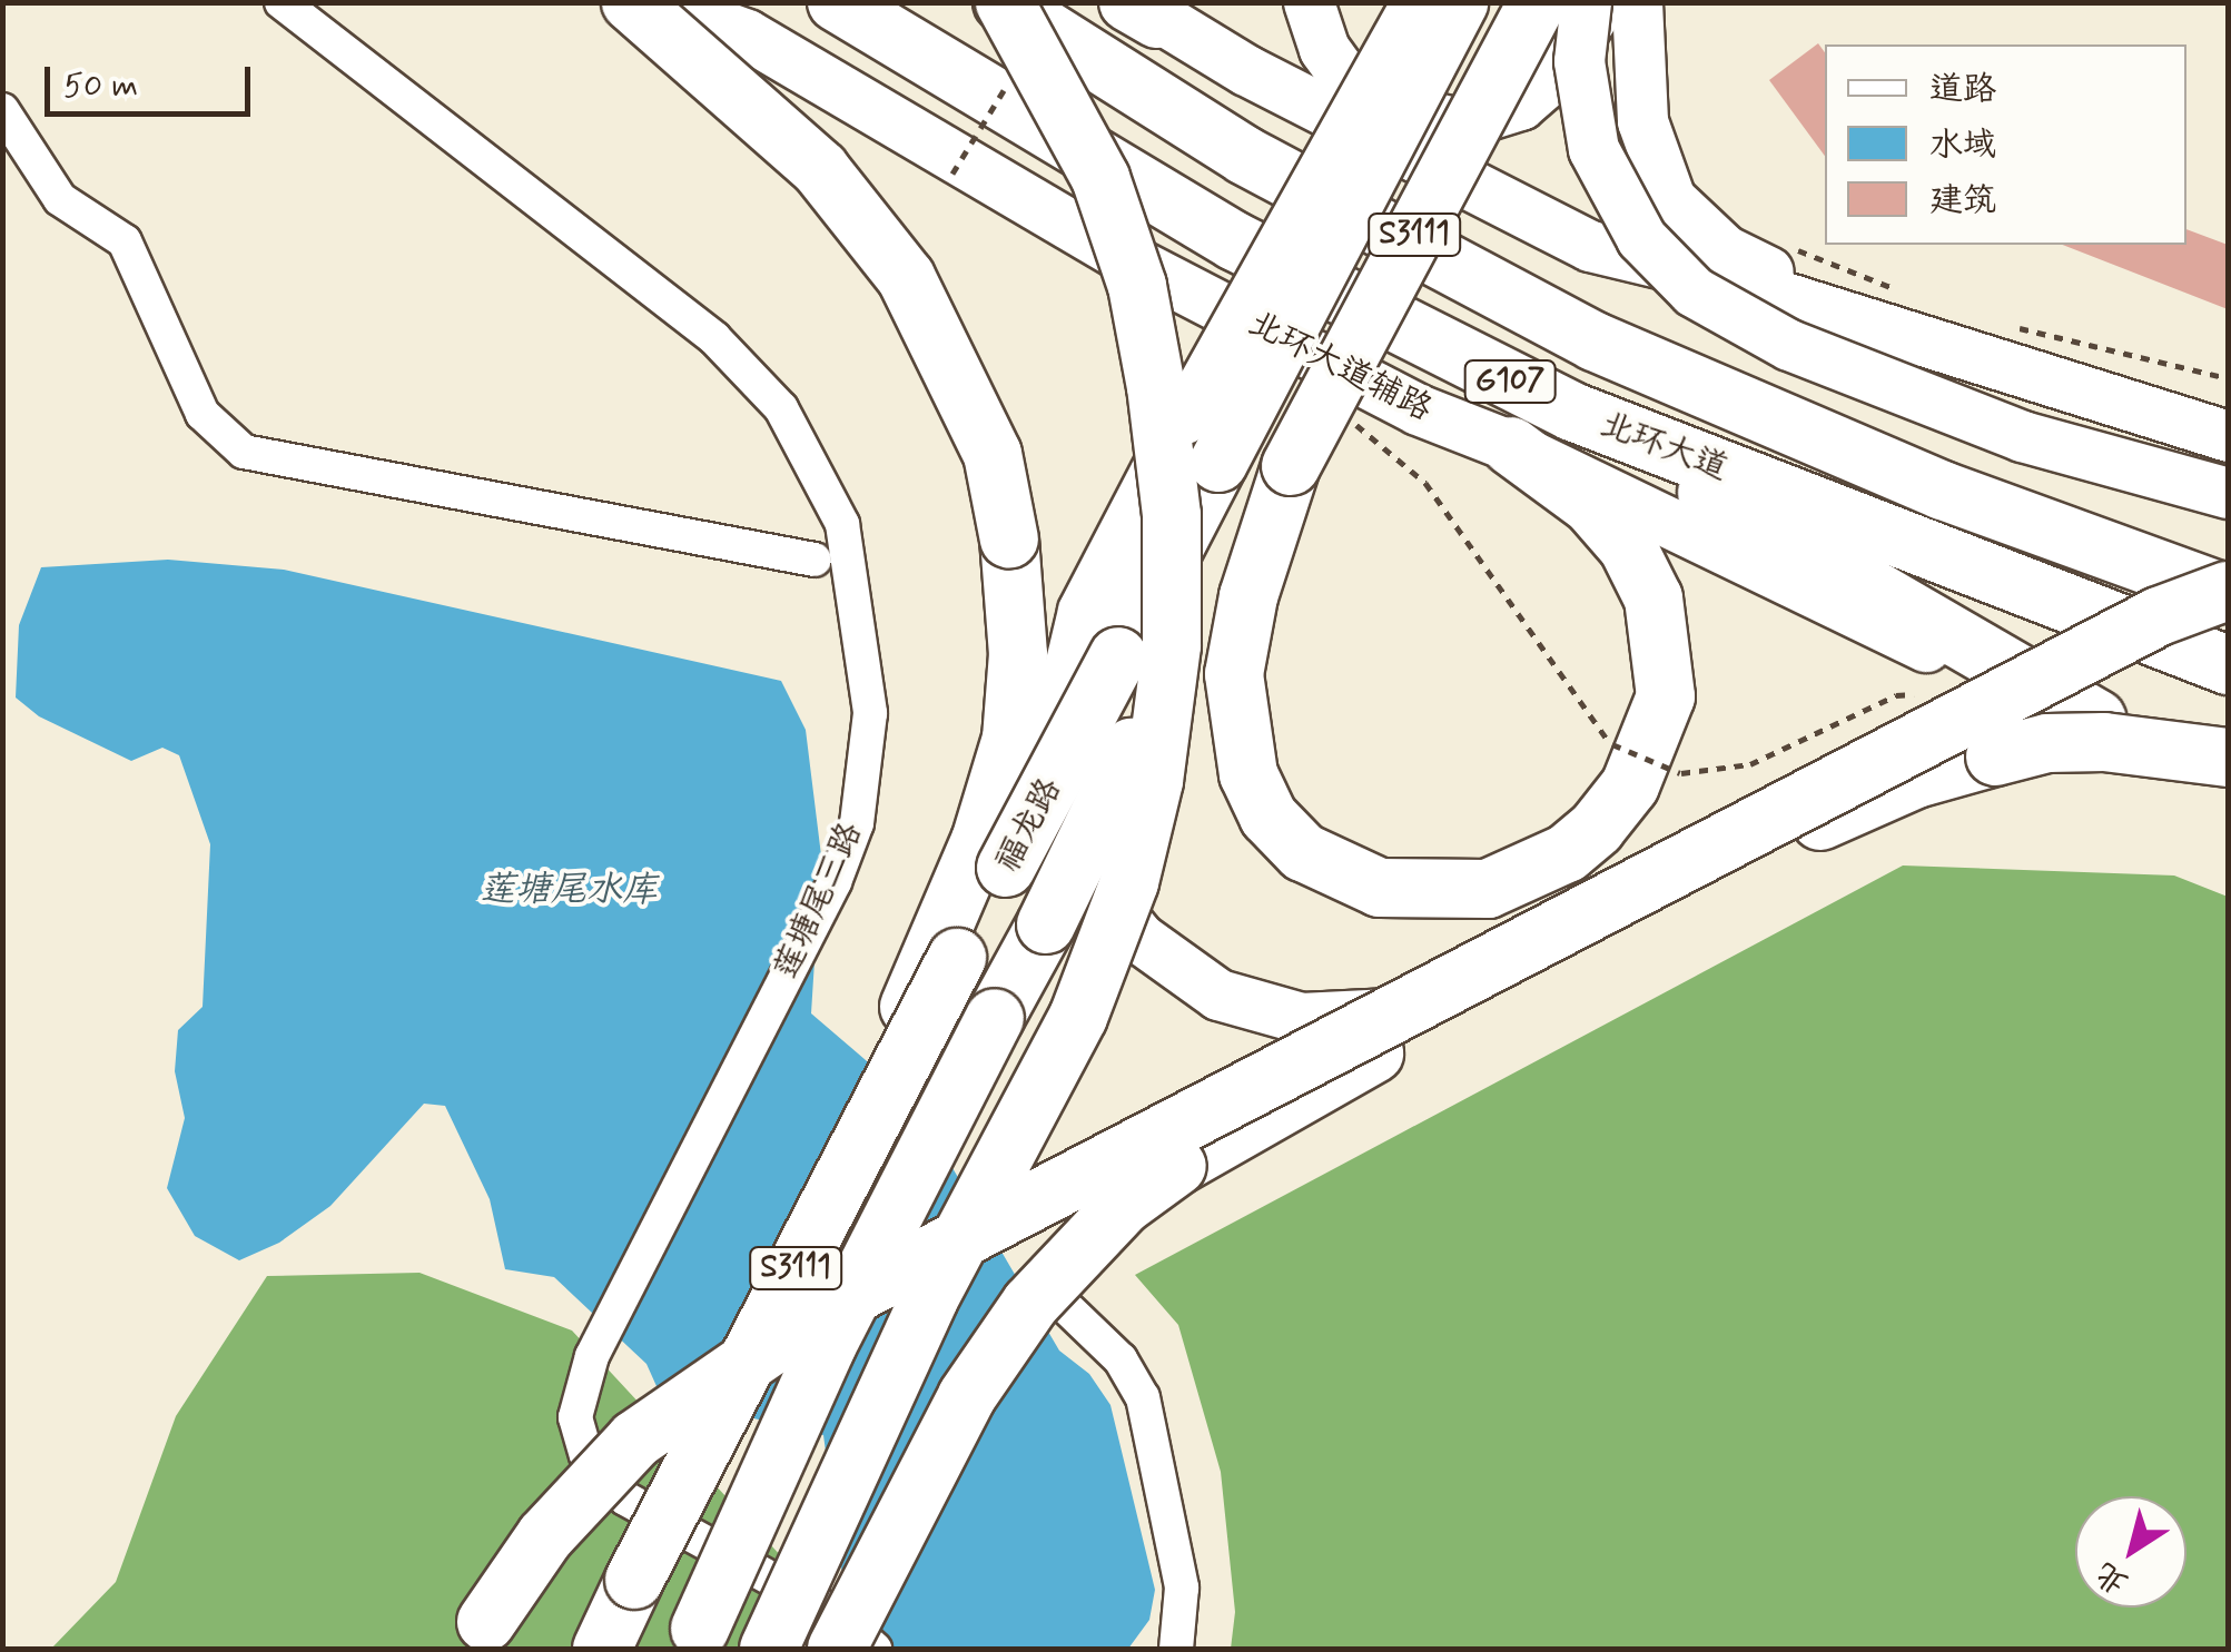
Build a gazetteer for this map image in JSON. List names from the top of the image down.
{
  "streets": {
    "highway": [
      "S3111",
      "G107",
      "北环大道",
      "福龙路"
    ],
    "main road": ["北环大道辅路"],
    "street": ["莲塘尾三路"]
  },
  "water": ["莲塘尾水库"],
  "legend": ["道路", "水域", "建筑"],
  "scale_bar": "50 m",
  "north": "bottom left"
}
